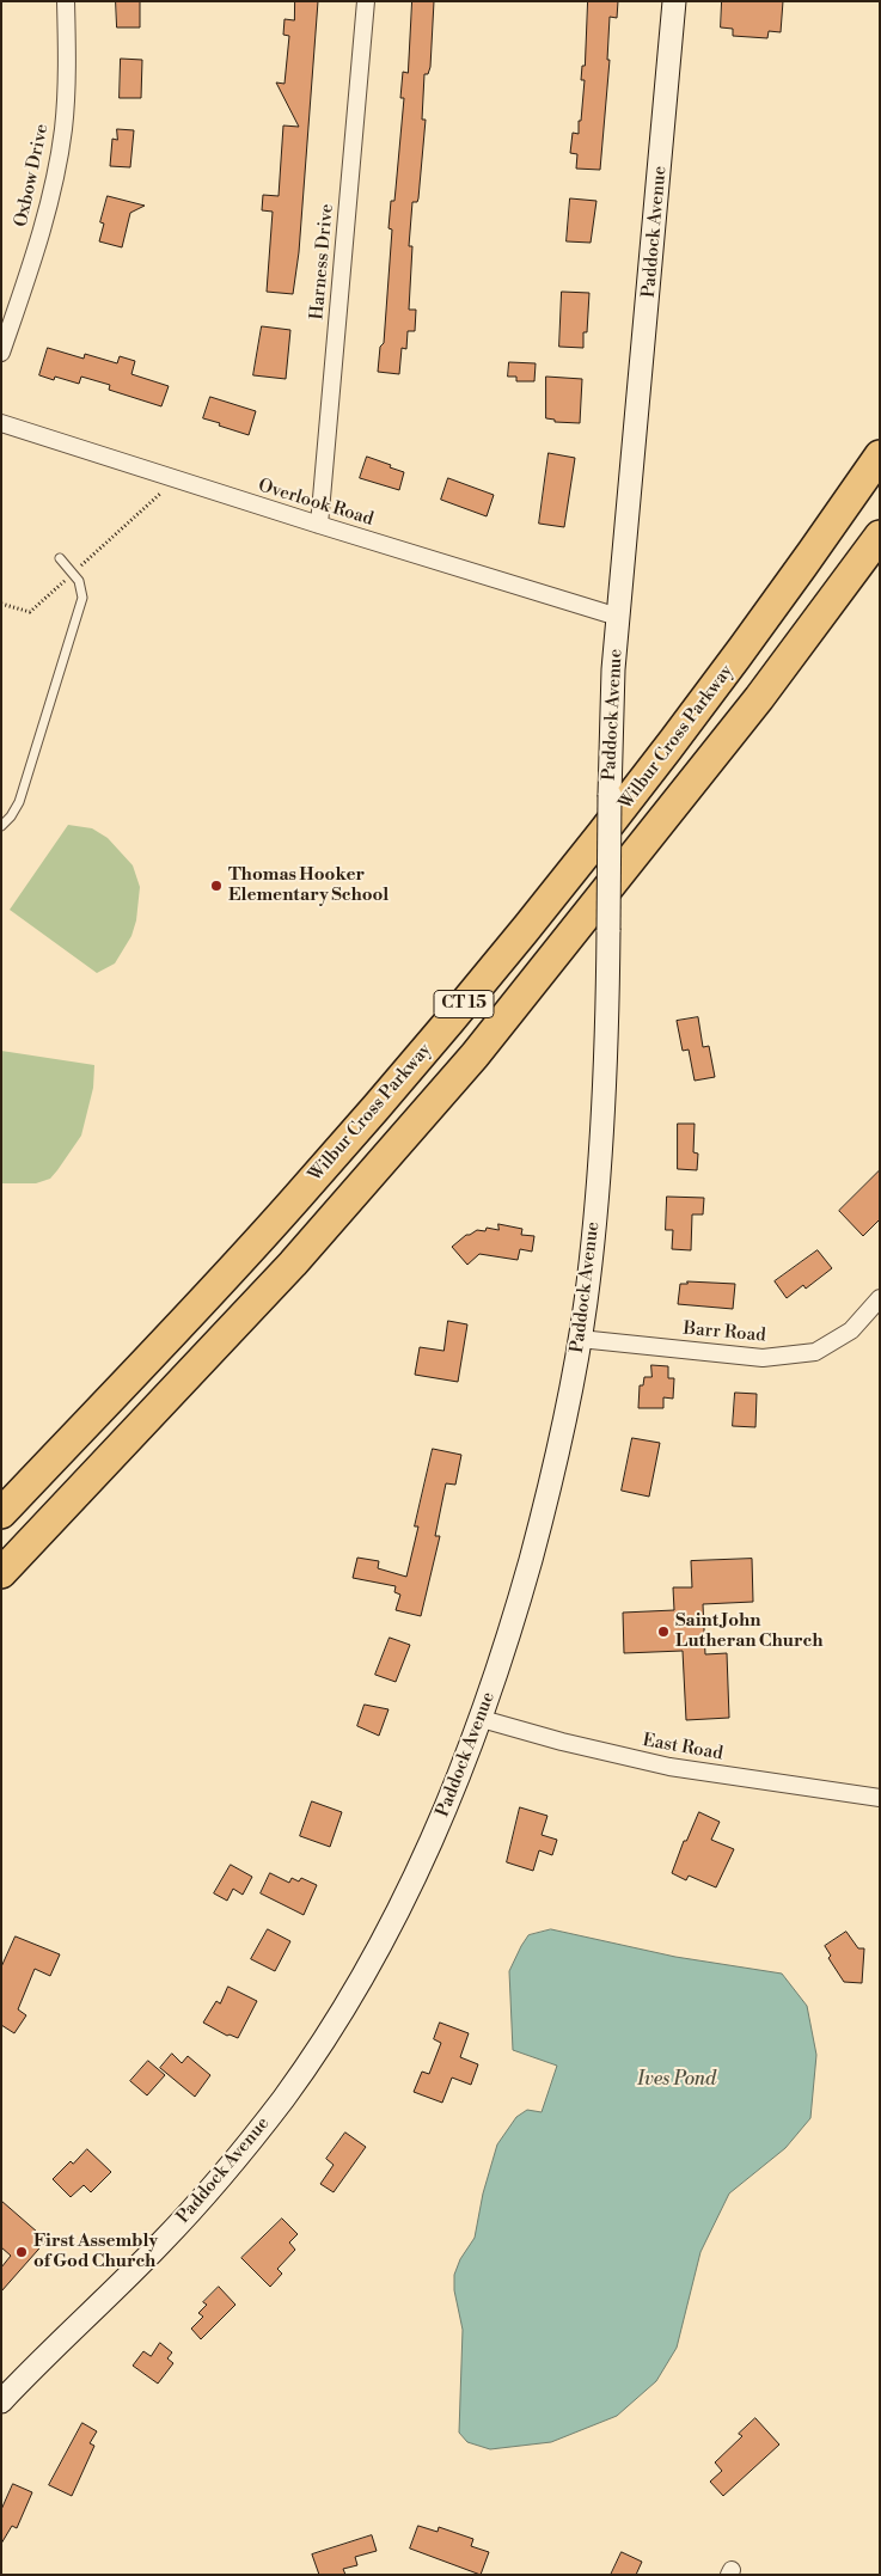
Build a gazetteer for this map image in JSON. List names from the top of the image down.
{
  "streets": {
    "highway": ["Wilbur Cross Parkway", "CT 15"],
    "main road": ["Paddock Avenue"],
    "street": [
      "Oxbow Drive",
      "Harness Drive",
      "Overlook Road",
      "Barr Road",
      "East Road"
    ]
  },
  "crossings": [
    ["Paddock Avenue", "Overlook Road"],
    ["Paddock Avenue", "Barr Road"],
    ["Paddock Avenue", "East Road"],
    ["Harness Drive", "Overlook Road"]
  ],
  "water": ["Ives Pond"],
  "places": ["Thomas Hooker Elementary School", "Saint John Lutheran Church", "First Assembly of God Church"]
}
